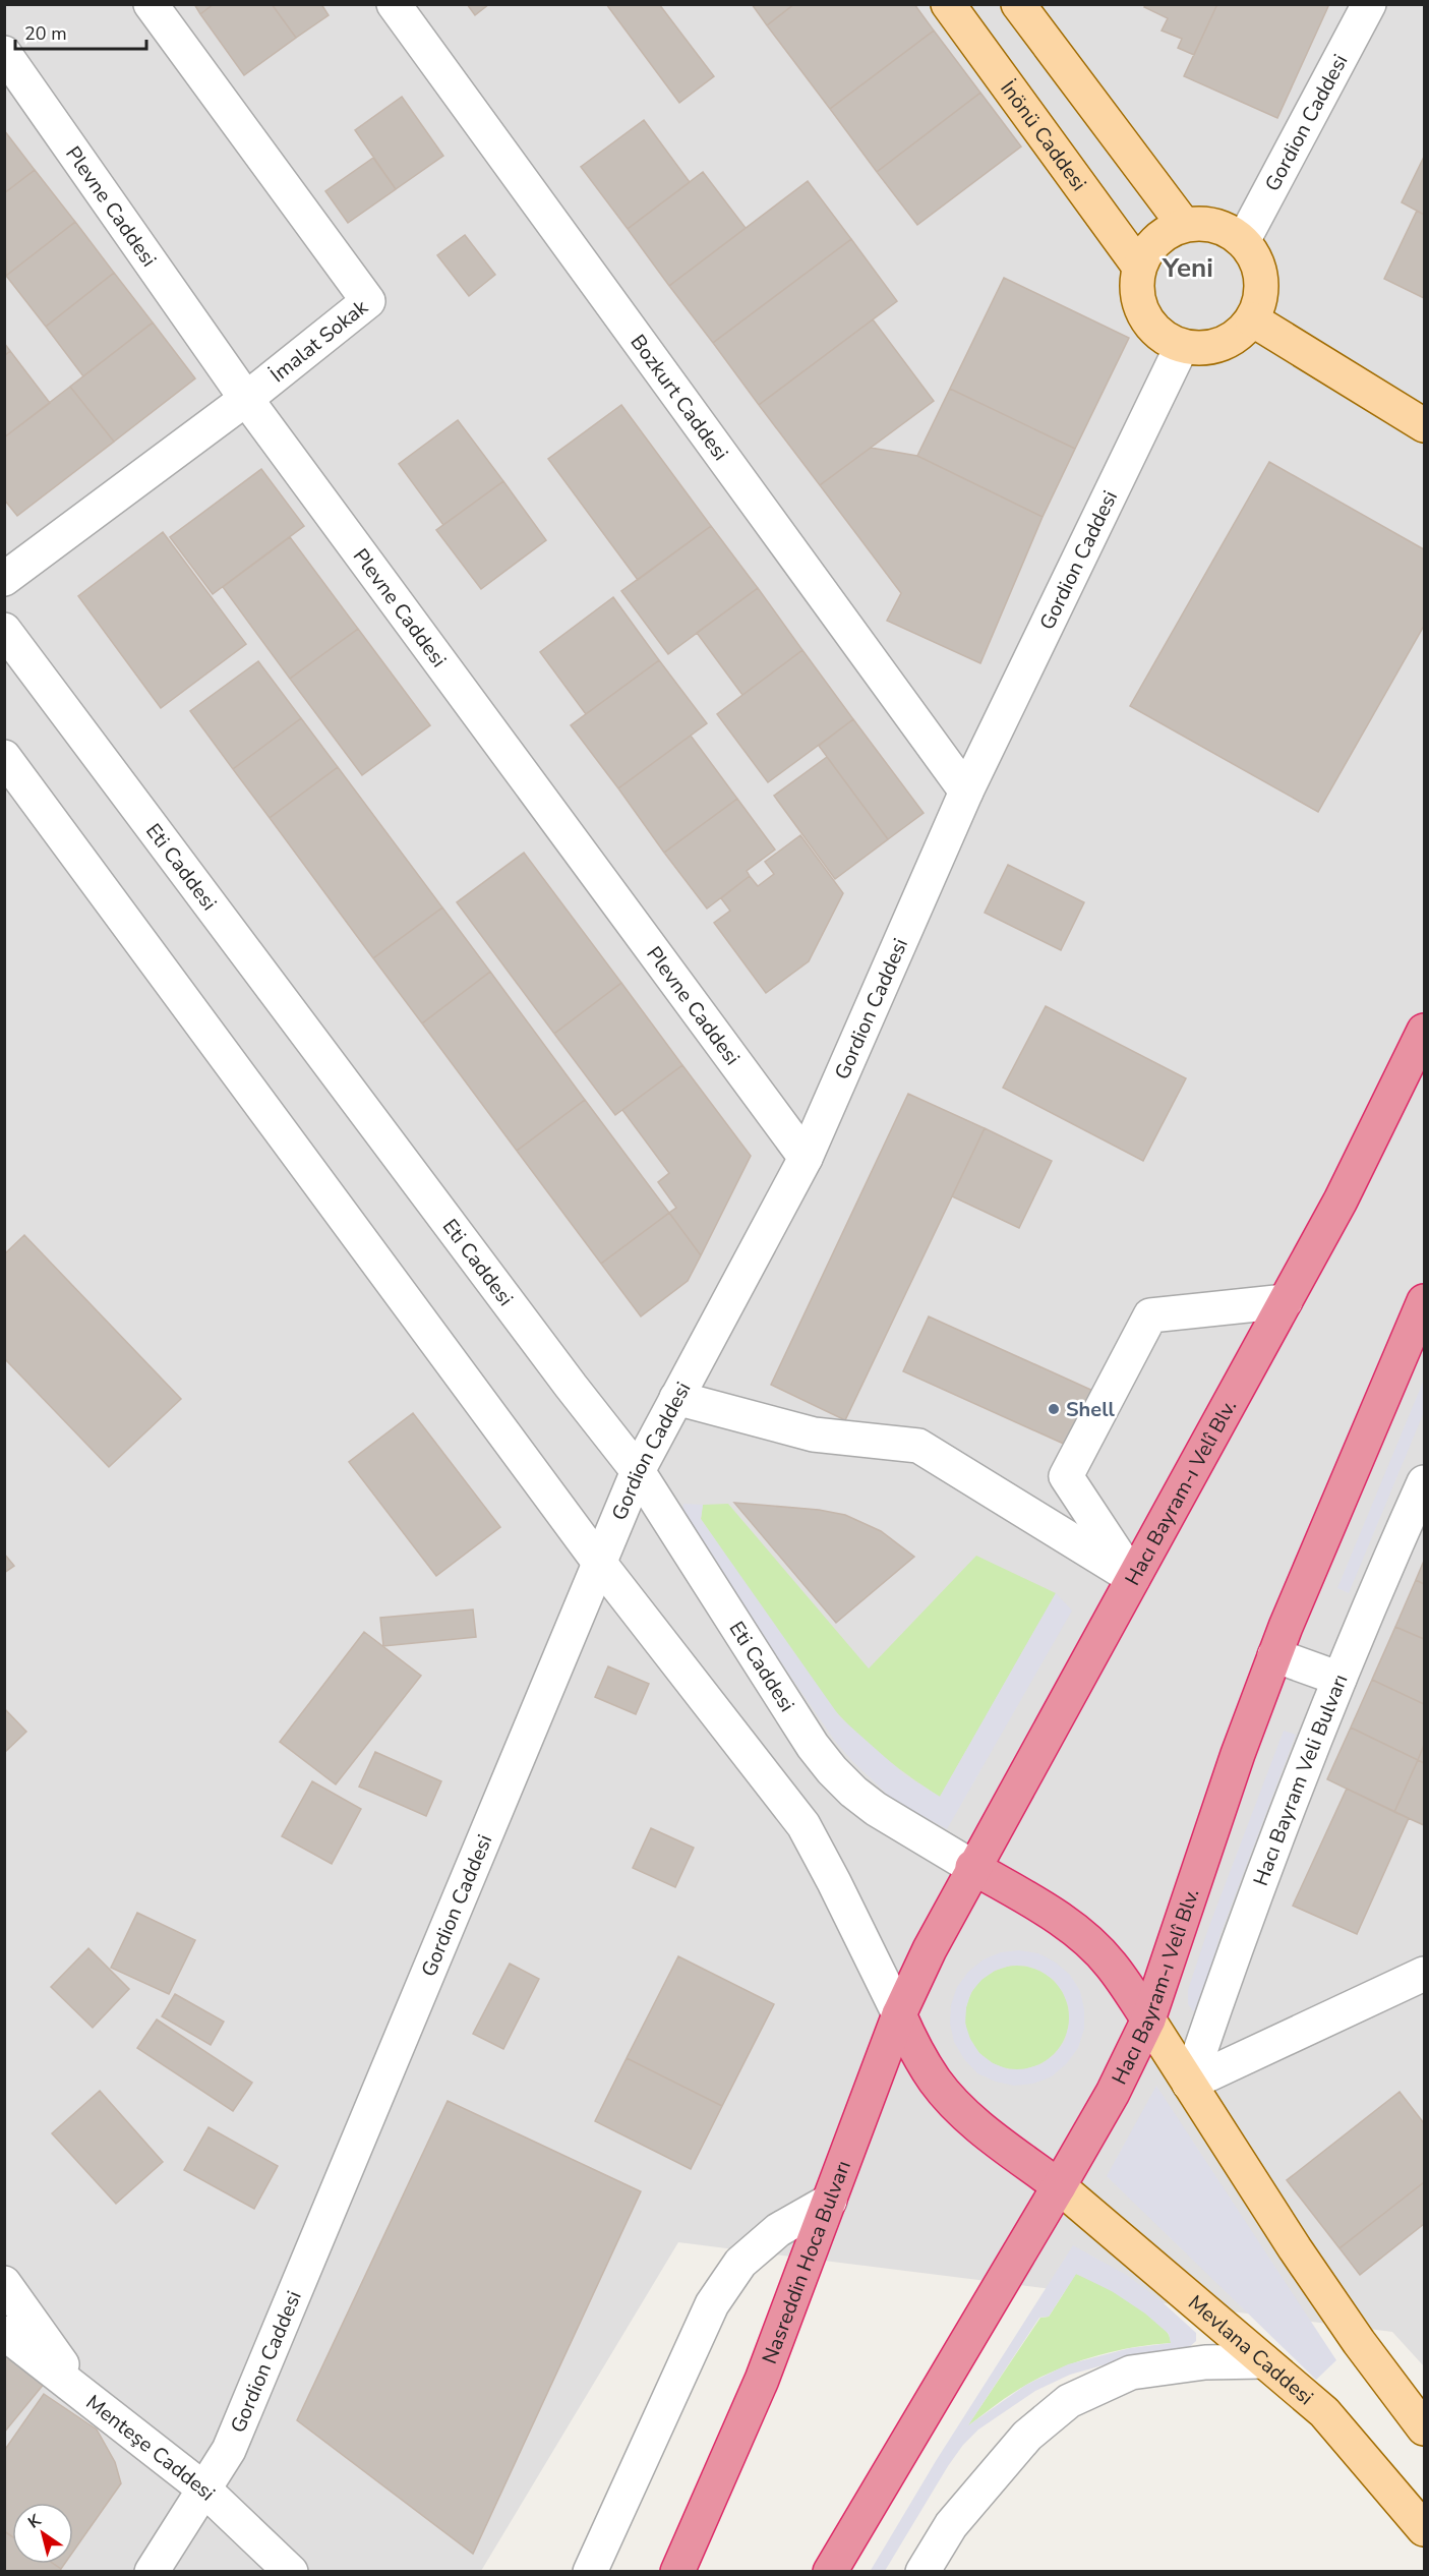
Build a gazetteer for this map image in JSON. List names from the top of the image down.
{
  "streets": {
    "highway": ["Hacı Bayram-ı Velî Blv.", "Nasreddin Hoca Bulvarı"],
    "main road": ["İnönü Caddesi", "Mevlana Caddesi"],
    "street": [
      "Gordion Caddesi",
      "Plevne Caddesi",
      "İmalat Sokak",
      "Bozkurt Caddesi",
      "Eti Caddesi",
      "Hacı Bayram Veli Bulvarı",
      "Menteşe Caddesi"
    ]
  },
  "crossings": [
    ["Gordion Caddesi", "İnönü Caddesi"],
    ["Gordion Caddesi", "Plevne Caddesi"],
    ["Gordion Caddesi", "Bozkurt Caddesi"],
    ["Gordion Caddesi", "Eti Caddesi"],
    ["Gordion Caddesi", "Menteşe Caddesi"],
    ["Plevne Caddesi", "İmalat Sokak"],
    ["Eti Caddesi", "Hacı Bayram-ı Velî Blv."],
    ["Hacı Bayram-ı Velî Blv.", "Nasreddin Hoca Bulvarı"],
    ["Hacı Bayram-ı Velî Blv.", "Mevlana Caddesi"]
  ],
  "districts": ["Yeni"],
  "places": ["Shell"],
  "scale_bar": "20 m",
  "north": "top left"
}
